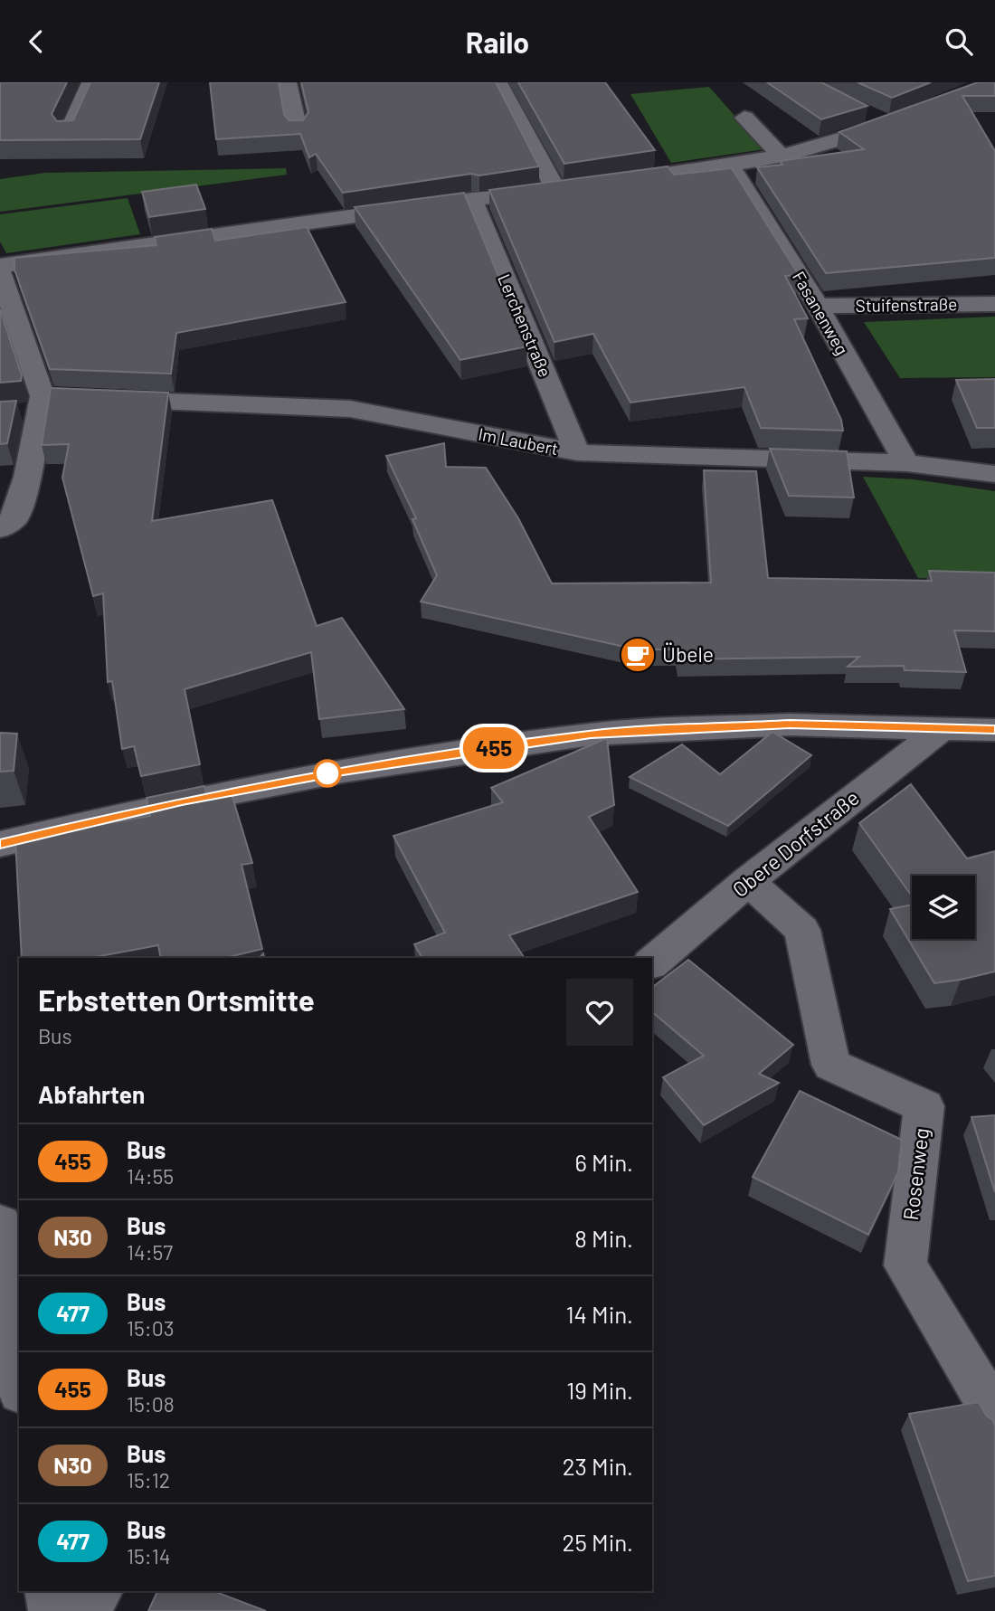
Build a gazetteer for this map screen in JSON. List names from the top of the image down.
{
  "streets": {
    "street": [
      "Stuifenstraße",
      "Fasanenweg",
      "Lerchenstraße",
      "Im Laubert",
      "Obere Dorfstraße",
      "Rosenweg"
    ]
  },
  "crossings": [
    ["Stuifenstraße", "Fasanenweg"],
    ["Fasanenweg", "Im Laubert"],
    ["Lerchenstraße", "Im Laubert"],
    ["Obere Dorfstraße", "Rosenweg"]
  ],
  "places": {
    "cafe": ["Übele"]
  },
  "lines": ["bus line 455"],
  "page": {
    "header": "Railo",
    "on_map": "455",
    "heading": [
      ["Erbstetten Ortsmitte", "Bus"],
      "Abfahrten"
    ],
    "list": [
      {
        "mark": "455",
        "name": "Bus",
        "note": "14:55",
        "value": "6 Min."
      },
      {
        "mark": "N30",
        "name": "Bus",
        "note": "14:57",
        "value": "8 Min."
      },
      {
        "mark": "477",
        "name": "Bus",
        "note": "15:03",
        "value": "14 Min."
      },
      {
        "mark": "455",
        "name": "Bus",
        "note": "15:08",
        "value": "19 Min."
      },
      {
        "mark": "N30",
        "name": "Bus",
        "note": "15:12",
        "value": "23 Min."
      },
      {
        "mark": "477",
        "name": "Bus",
        "note": "15:14",
        "value": "25 Min."
      }
    ]
  }
}
